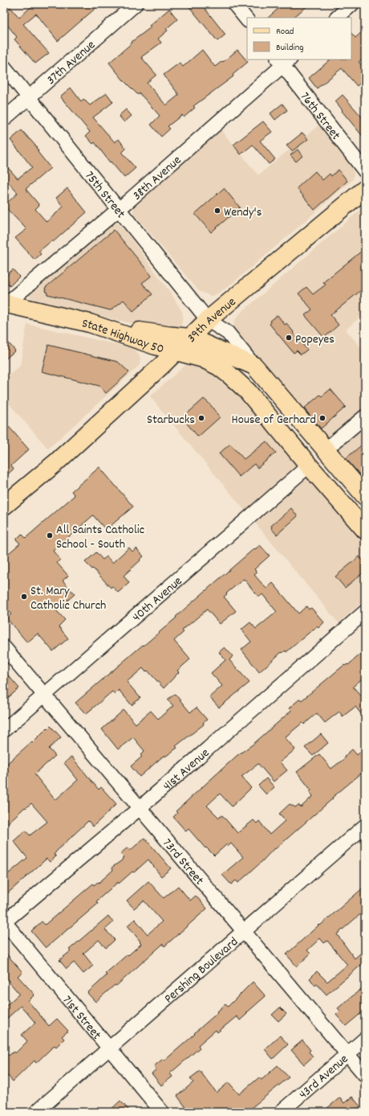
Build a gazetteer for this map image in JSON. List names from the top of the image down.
{
  "streets": {
    "main road": ["39th Avenue", "State Highway 50"],
    "street": [
      "37th Avenue",
      "76th Street",
      "38th Avenue",
      "75th Street",
      "40th Avenue",
      "41st Avenue",
      "73rd Street",
      "Pershing Boulevard",
      "71st Street",
      "43rd Avenue"
    ]
  },
  "crossings": [
    ["37th Avenue", "75th Street"],
    ["76th Street", "38th Avenue"],
    ["38th Avenue", "75th Street"],
    ["75th Street", "39th Avenue"],
    ["75th Street", "State Highway 50"],
    ["39th Avenue", "State Highway 50"],
    ["State Highway 50", "40th Avenue"],
    ["40th Avenue", "73rd Street"],
    ["41st Avenue", "73rd Street"],
    ["41st Avenue", "71st Street"],
    ["73rd Street", "Pershing Boulevard"],
    ["73rd Street", "43rd Avenue"],
    ["Pershing Boulevard", "71st Street"]
  ],
  "places": [
    "Wendy's",
    "Popeyes",
    "Starbucks",
    "House of Gerhard",
    "All Saints Catholic School - South",
    "St. Mary Catholic Church"
  ],
  "legend": ["Road", "Building"]
}
